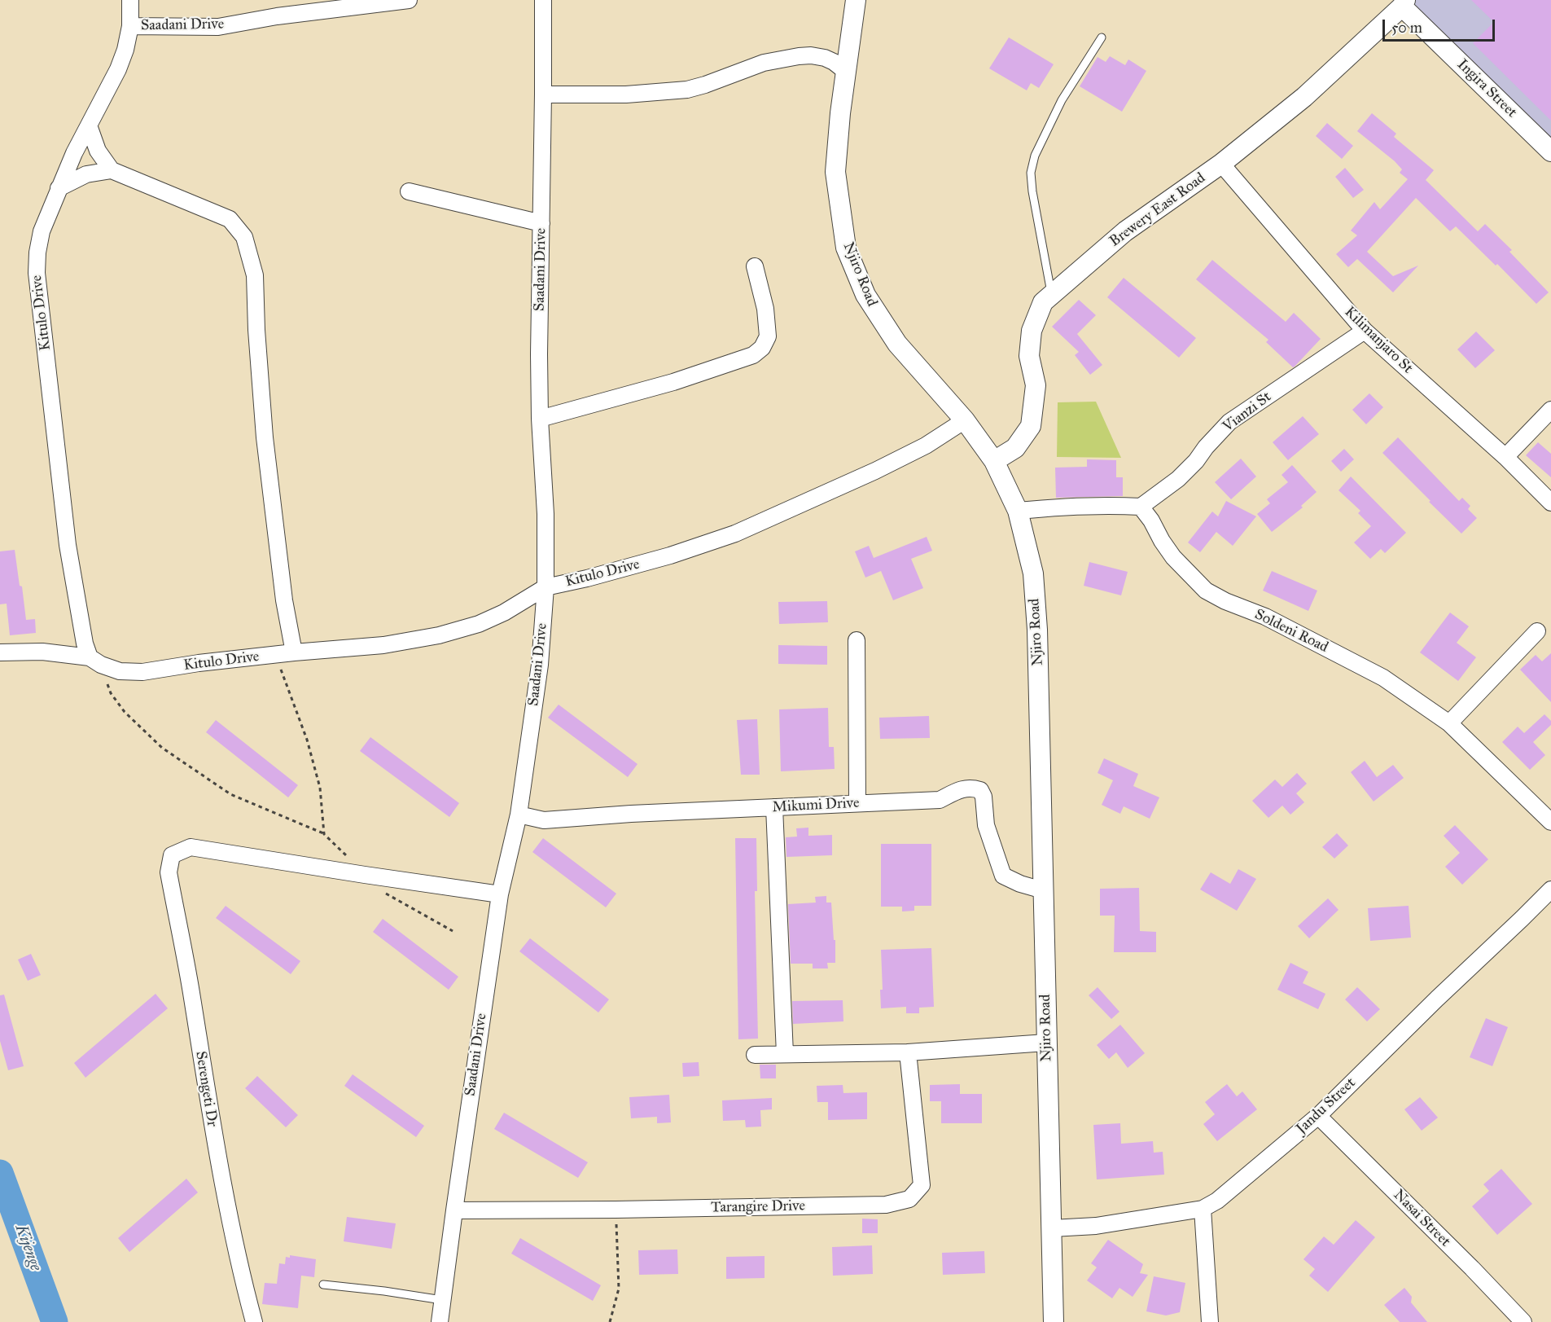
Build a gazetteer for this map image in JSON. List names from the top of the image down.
{
  "streets": {
    "street": [
      "Saadani Drive",
      "Ingira Street",
      "Brewery East Road",
      "Njiro Road",
      "Kitulo Drive",
      "Kilimanjaro St",
      "Vianzi St",
      "Soldeni Road",
      "Mikumi Drive",
      "Serengeti Dr",
      "Jandu Street",
      "Tarangire Drive",
      "Nasai Street"
    ]
  },
  "crossings": [
    ["Saadani Drive", "Kitulo Drive"],
    ["Saadani Drive", "Mikumi Drive"],
    ["Saadani Drive", "Tarangire Drive"],
    ["Ingira Street", "Brewery East Road"],
    ["Brewery East Road", "Njiro Road"],
    ["Brewery East Road", "Kilimanjaro St"],
    ["Njiro Road", "Kitulo Drive"],
    ["Njiro Road", "Mikumi Drive"],
    ["Njiro Road", "Jandu Street"],
    ["Kilimanjaro St", "Vianzi St"],
    ["Vianzi St", "Soldeni Road"],
    ["Jandu Street", "Nasai Street"]
  ],
  "water": ["Kijenge"],
  "scale_bar": "50 m"
}
